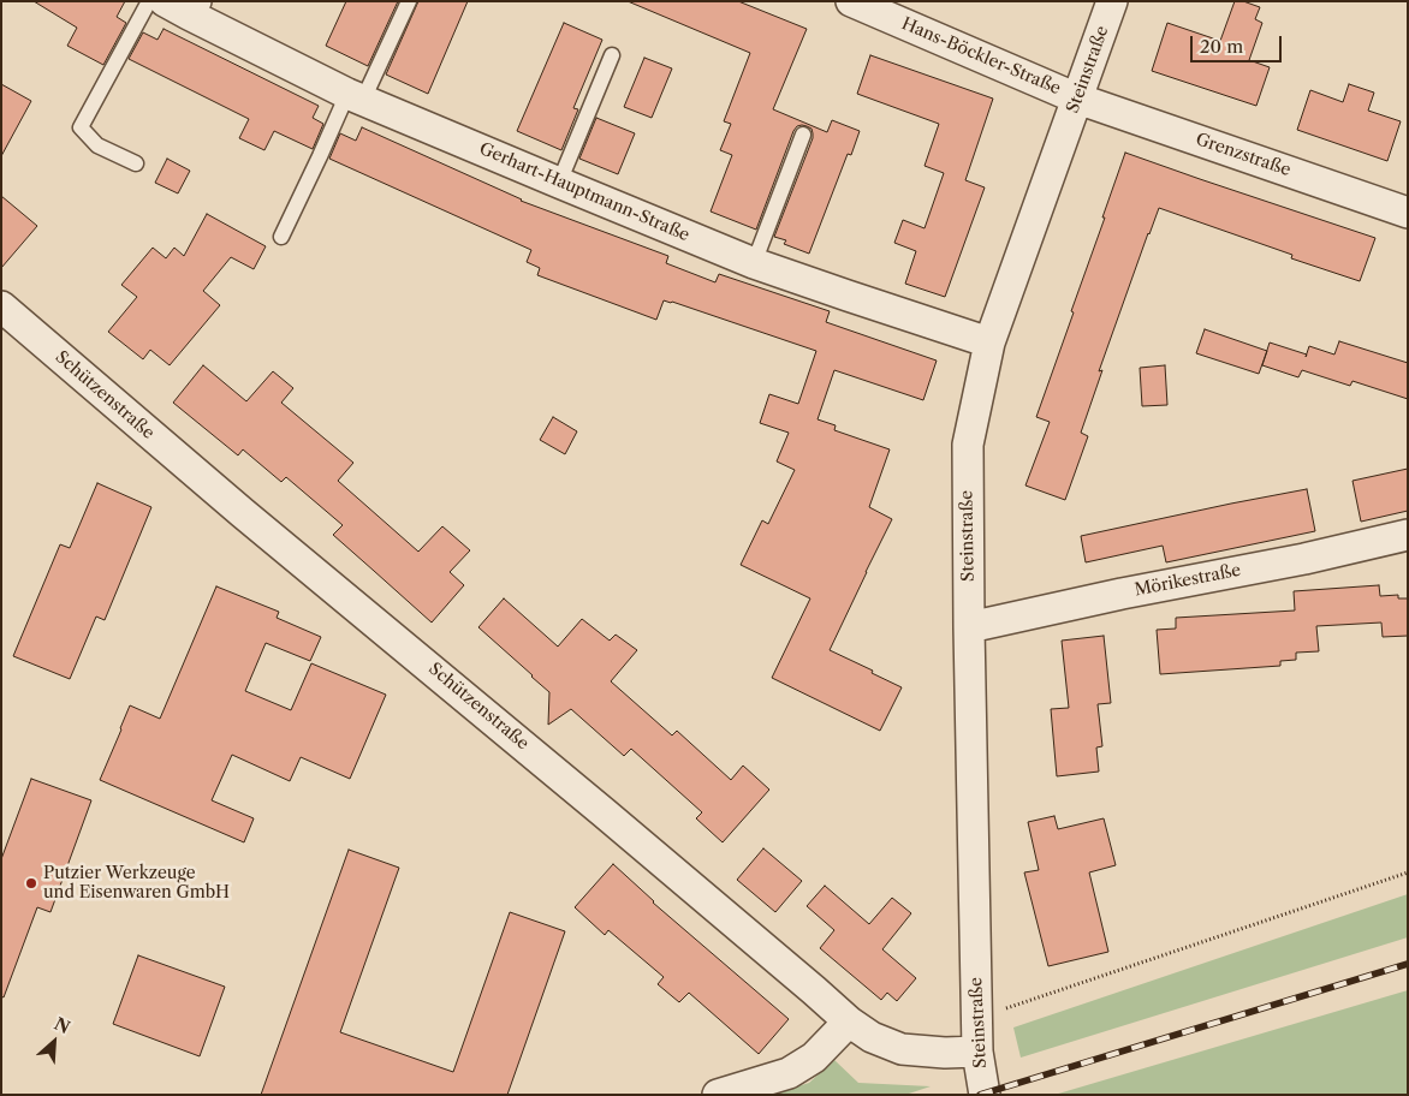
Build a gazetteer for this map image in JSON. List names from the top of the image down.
{
  "streets": {
    "street": [
      "Hans-Böckler-Straße",
      "Steinstraße",
      "Grenzstraße",
      "Gerhart-Hauptmann-Straße",
      "Schützenstraße",
      "Mörikestraße"
    ]
  },
  "crossings": [
    ["Hans-Böckler-Straße", "Steinstraße"],
    ["Hans-Böckler-Straße", "Grenzstraße"],
    ["Steinstraße", "Grenzstraße"],
    ["Steinstraße", "Gerhart-Hauptmann-Straße"],
    ["Steinstraße", "Schützenstraße"],
    ["Steinstraße", "Mörikestraße"]
  ],
  "places": ["Putzier Werkzeuge und Eisenwaren GmbH"],
  "scale_bar": "20 m",
  "north": "top right"
}
